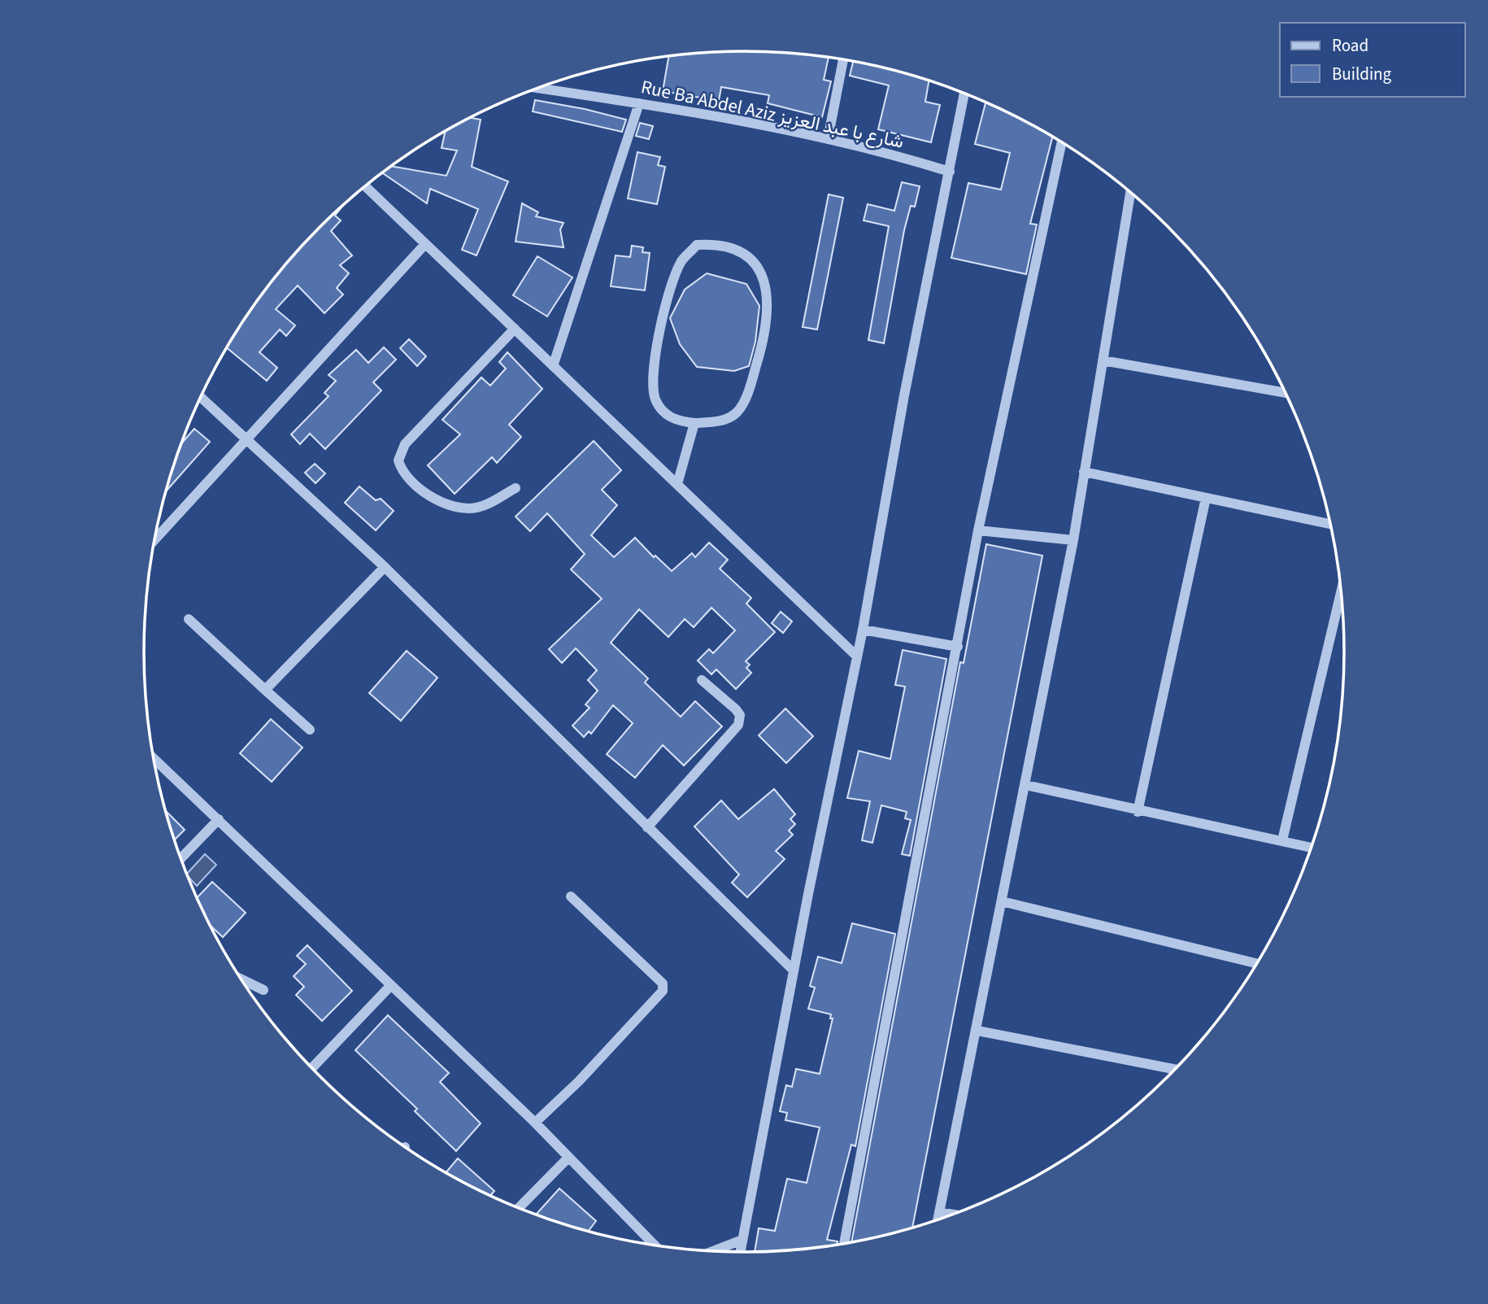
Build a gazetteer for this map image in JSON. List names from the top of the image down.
{
  "streets": {
    "street": ["Rue Ba Abdel Aziz شارع با عبد العزيز"]
  },
  "legend": ["Road", "Building"]
}
